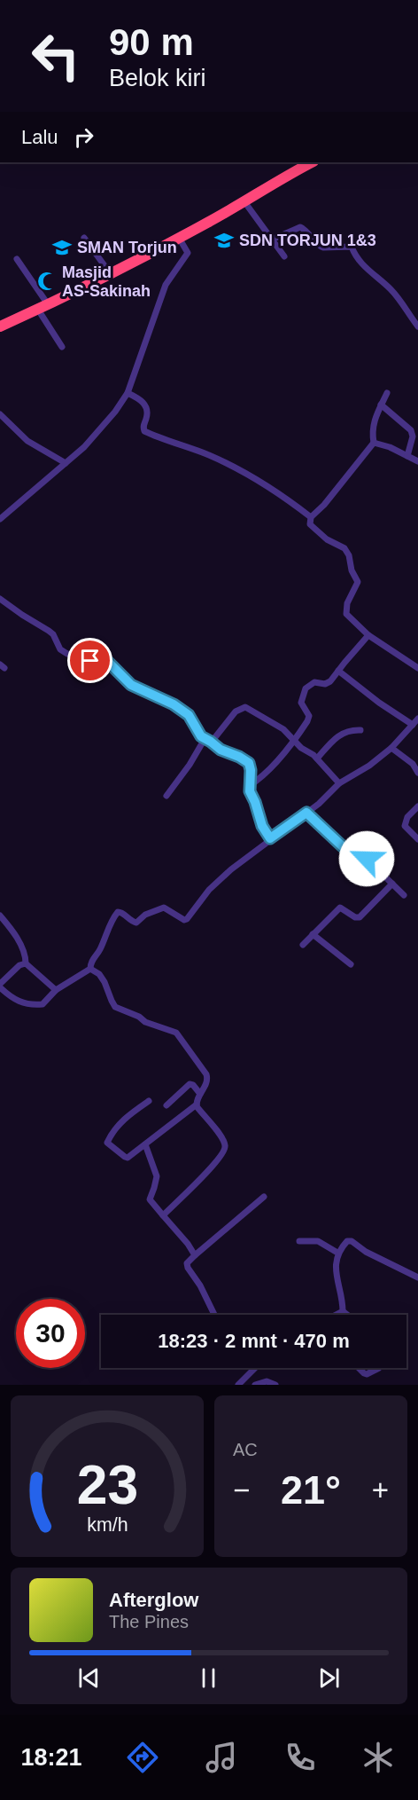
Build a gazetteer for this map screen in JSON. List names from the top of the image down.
{
  "places": {
    "school or university": ["SDN TORJUN 1&3", "SMAN Torjun"],
    "mosque": ["Masjid AS-Sakinah"]
  },
  "page": {
    "turn": ["90 m", "Belok kiri"],
    "then": "Lalu",
    "limit": "30",
    "trip": "18:23 · 2 mnt · 470 m",
    "tile": "AC",
    "heat": ["−", "21°", "+"],
    "song": ["Afterglow", "The Pines"],
    "tabs": "18:21",
    "gauge": ["23", "km/h"]
  }
}
